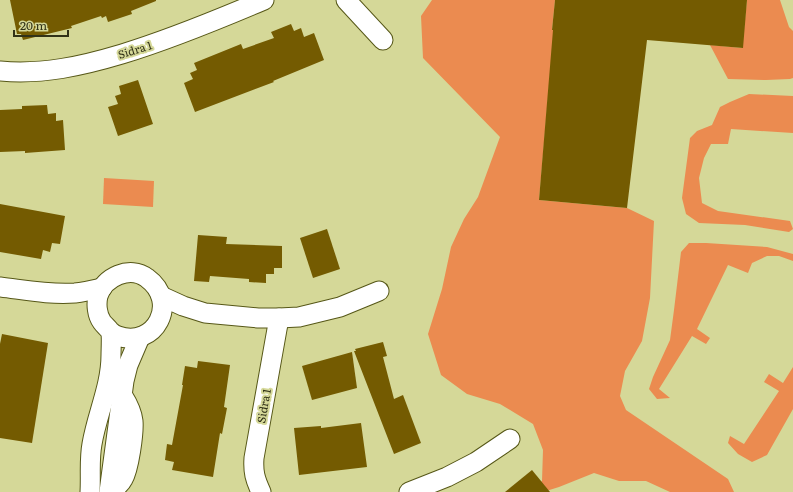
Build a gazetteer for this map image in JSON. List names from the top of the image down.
{
  "streets": {
    "street": ["Sidra 1"]
  },
  "scale_bar": "20 m"
}
